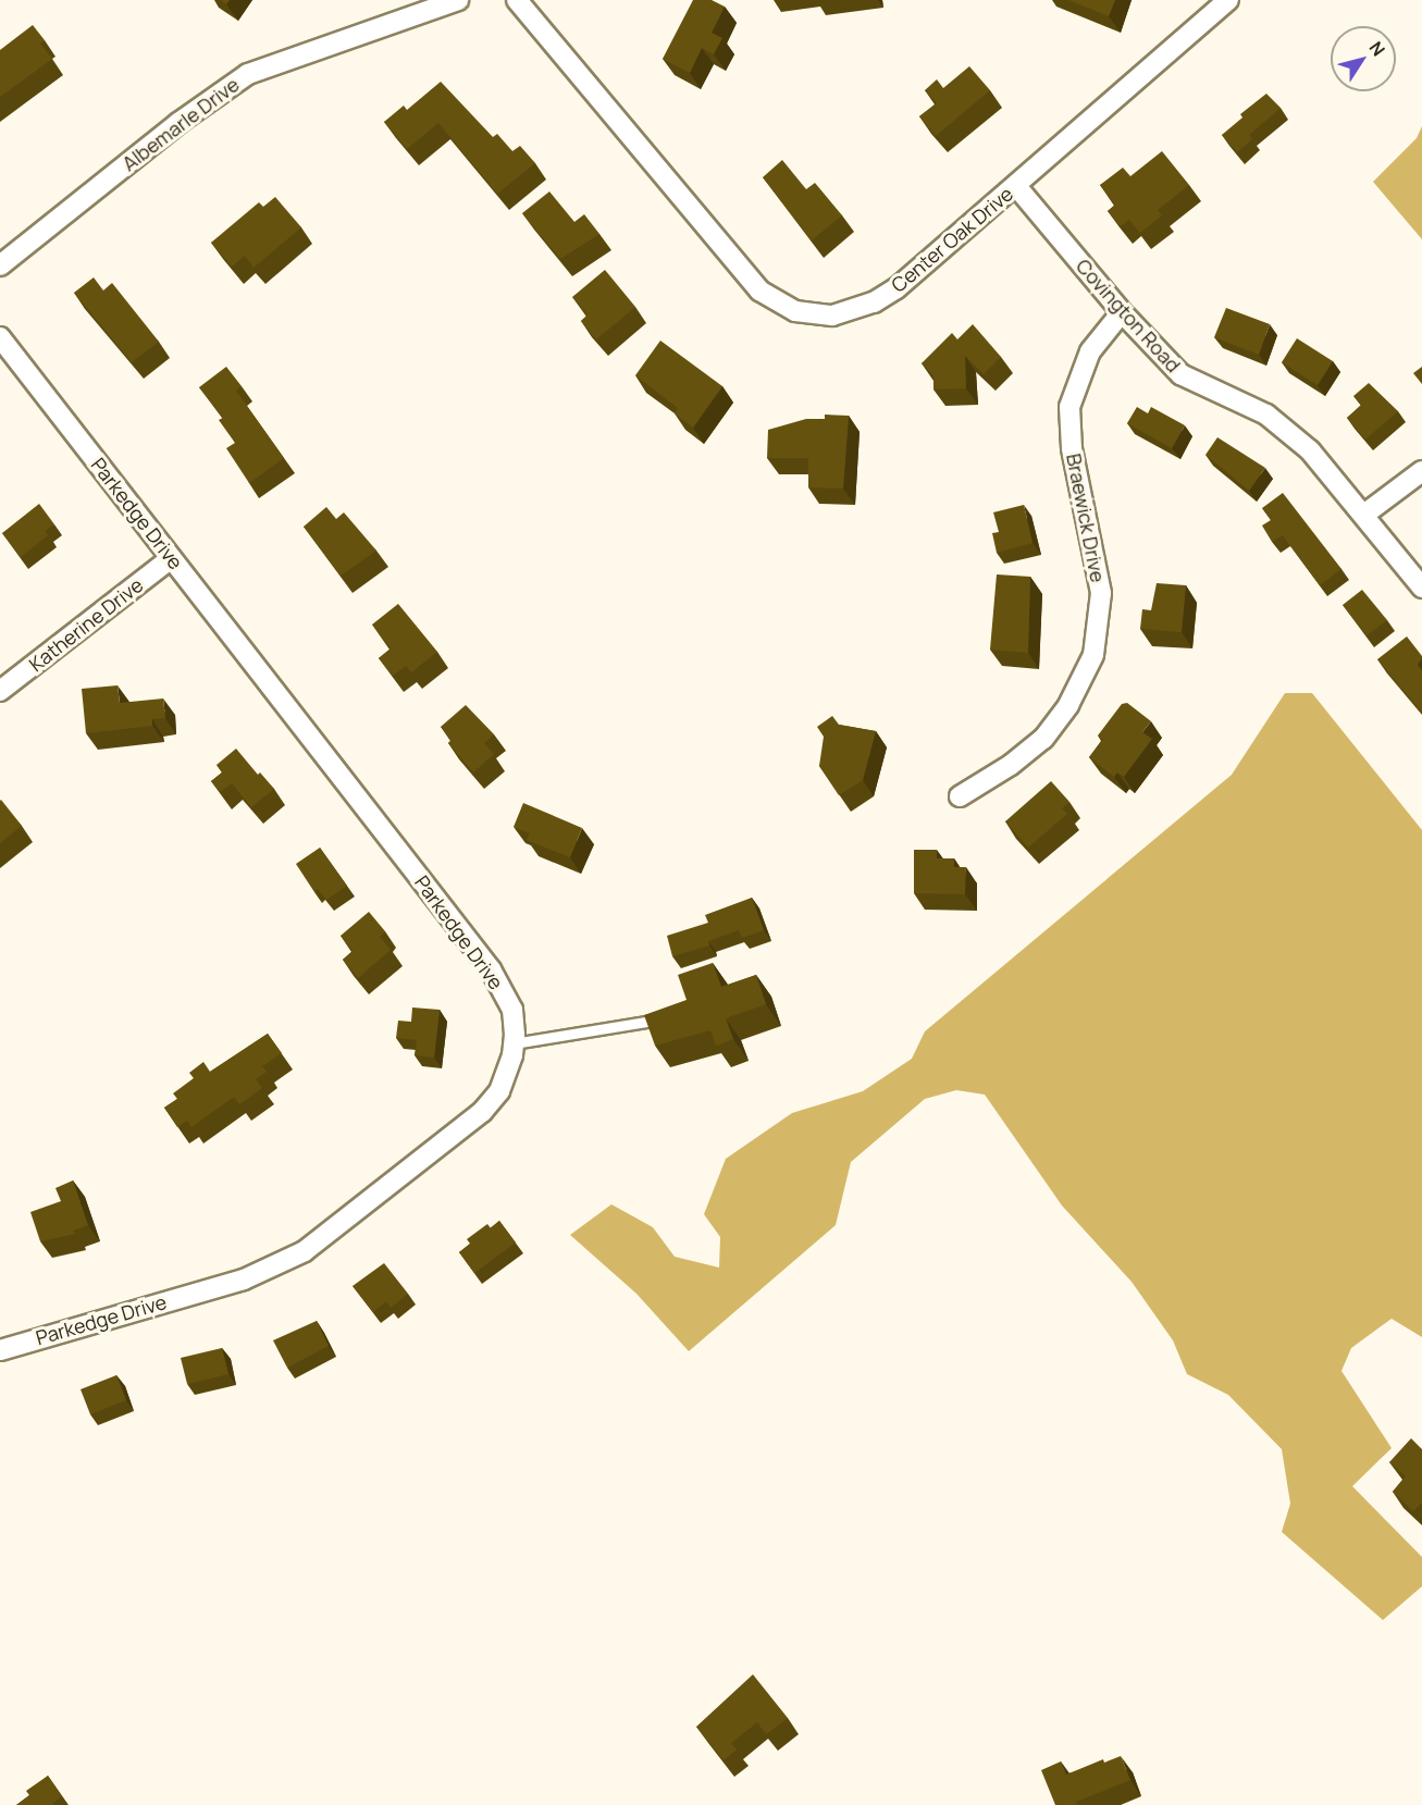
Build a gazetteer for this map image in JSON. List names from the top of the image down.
{
  "streets": {
    "street": [
      "Albemarle Drive",
      "Center Oak Drive",
      "Covington Road",
      "Parkedge Drive",
      "Braewick Drive",
      "Katherine Drive"
    ]
  },
  "crossings": [
    ["Center Oak Drive", "Covington Road"],
    ["Covington Road", "Braewick Drive"],
    ["Parkedge Drive", "Katherine Drive"]
  ],
  "north": "top right"
}
